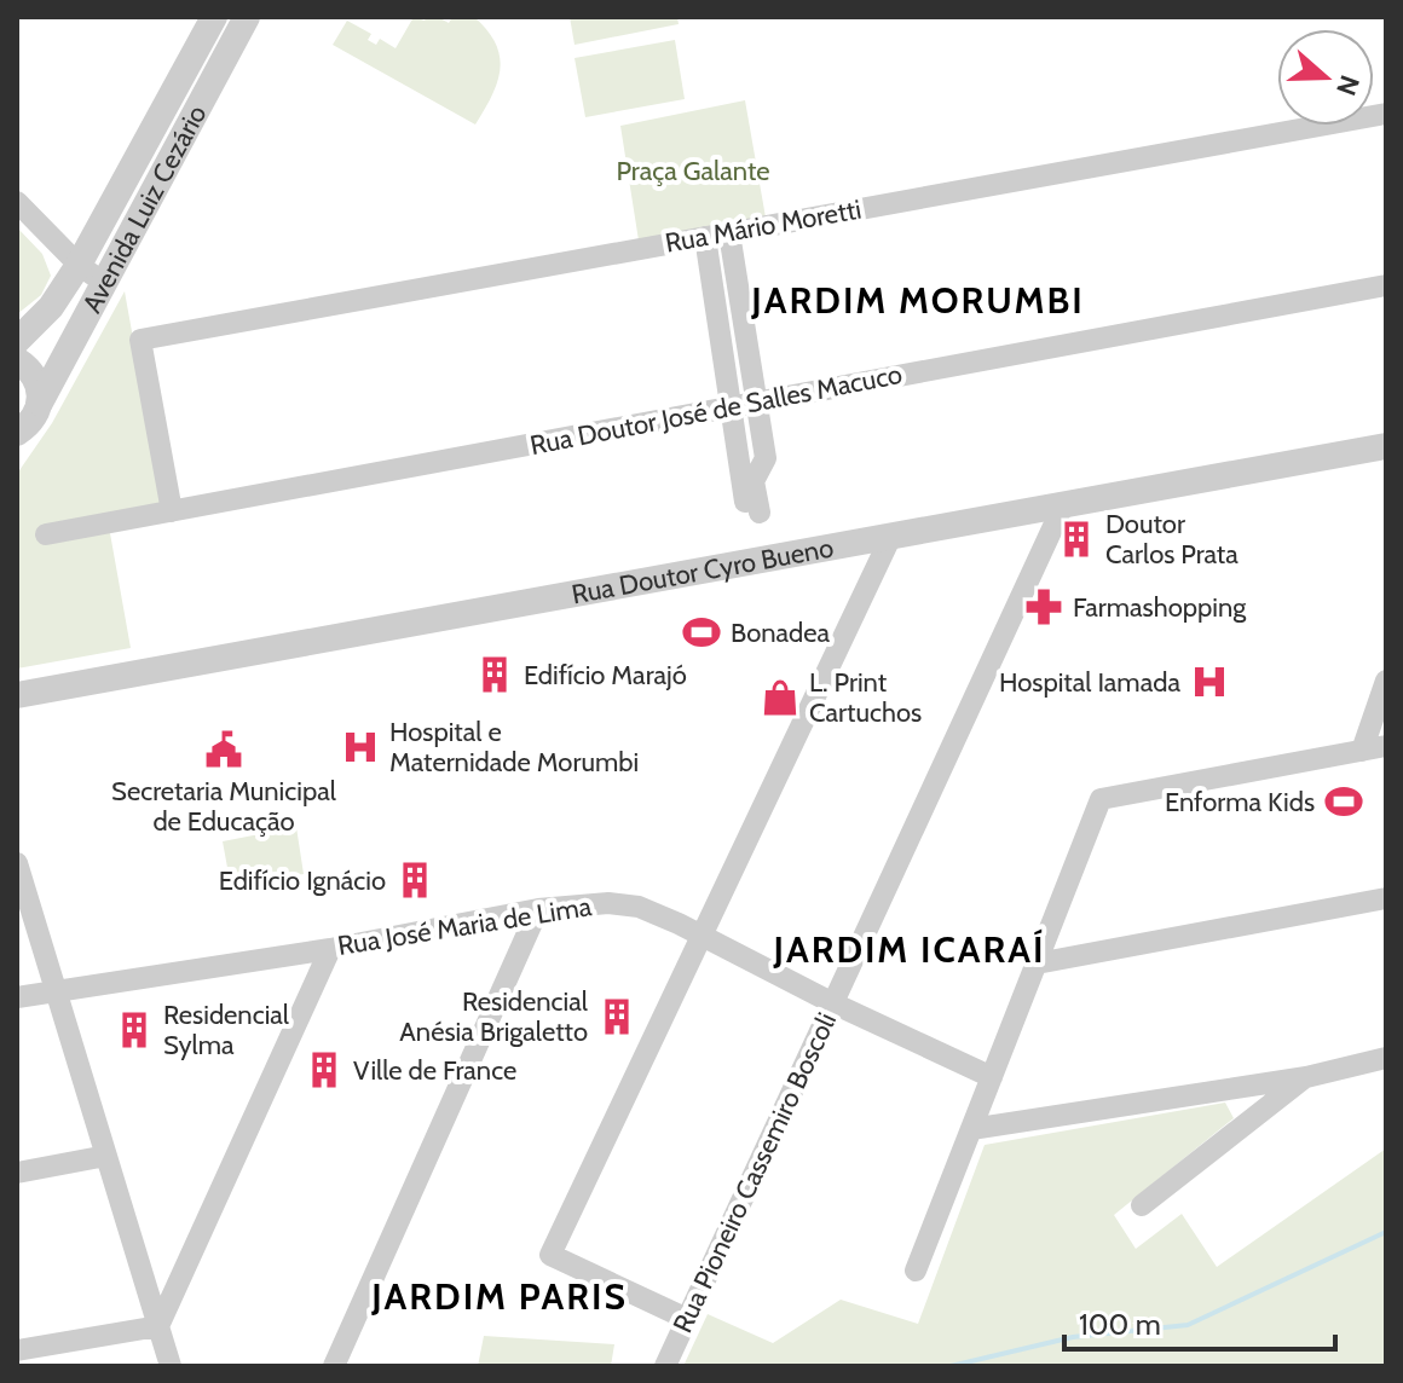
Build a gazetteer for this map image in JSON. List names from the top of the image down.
{
  "streets": {
    "street": [
      "Avenida Luiz Cezário",
      "Rua Mário Moretti",
      "Rua Doutor José de Salles Macuco",
      "Rua Doutor Cyro Bueno",
      "Rua José Maria de Lima",
      "Rua Pioneiro Cassemiro Boscoli"
    ]
  },
  "crossings": [
    ["Rua Mário Moretti", "Rua Doutor José de Salles Macuco"],
    ["Rua Doutor Cyro Bueno", "Rua Pioneiro Cassemiro Boscoli"],
    ["Rua José Maria de Lima", "Rua Pioneiro Cassemiro Boscoli"]
  ],
  "districts": ["JARDIM MORUMBI", "JARDIM ICARAÍ", "JARDIM PARIS"],
  "parks": ["Praça Galante"],
  "places": {
    "building": [
      "Doutor Carlos Prata",
      "Edifício Marajó",
      "Edifício Ignácio",
      "Residencial Anésia Brigaletto",
      "Residencial Sylma",
      "Ville de France"
    ],
    "pharmacy": ["Farmashopping"],
    "sports": ["Bonadea", "Enforma Kids"],
    "hospital": ["Hospital Iamada", "Hospital e Maternidade Morumbi"],
    "shop": ["L. Print Cartuchos"],
    "public building": ["Secretaria Municipal de Educação"]
  },
  "scale_bar": "100 m",
  "north": "right"
}
